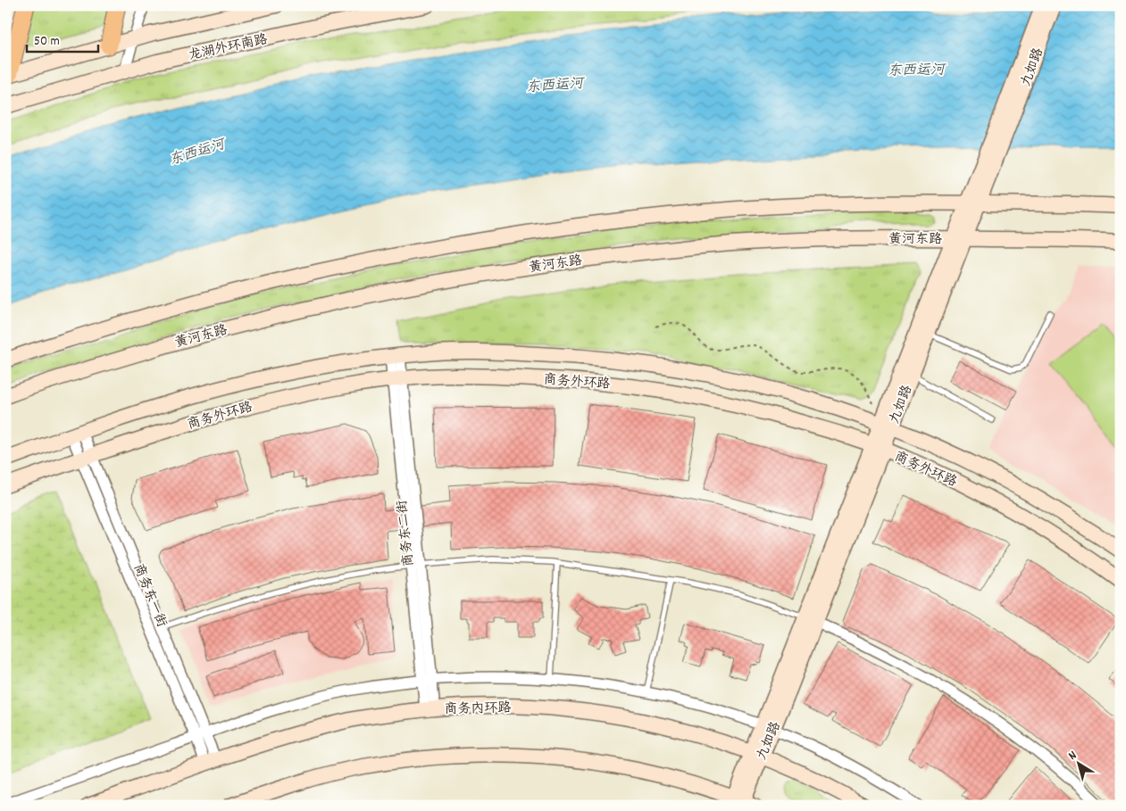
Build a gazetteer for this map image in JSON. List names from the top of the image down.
{
  "streets": {
    "street": [
      "龙湖外环南路",
      "九如路",
      "黄河东路",
      "商务外环路",
      "商务东二街",
      "商务东一街",
      "商务内环路"
    ]
  },
  "crossings": [
    ["九如路", "黄河东路"],
    ["九如路", "商务外环路"],
    ["九如路", "商务内环路"],
    ["商务外环路", "商务东二街"],
    ["商务外环路", "商务东一街"],
    ["商务东二街", "商务内环路"],
    ["商务东一街", "商务内环路"]
  ],
  "water": ["东西运河"],
  "scale_bar": "50 m",
  "north": "top left"
}
